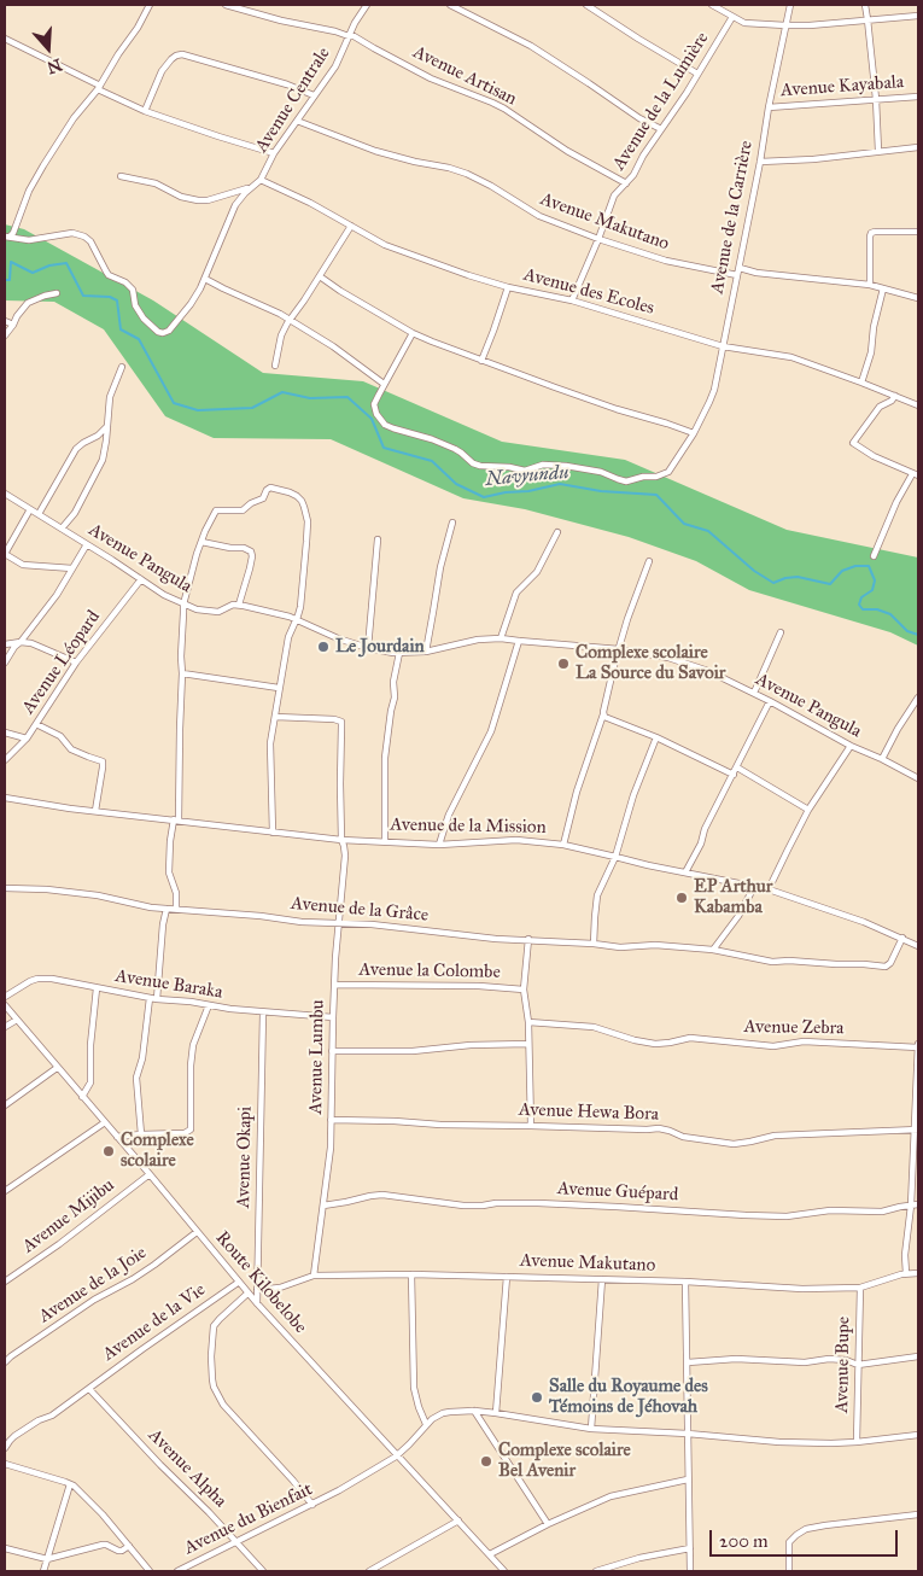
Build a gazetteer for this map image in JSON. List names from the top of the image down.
{
  "streets": {
    "street": [
      "Avenue Artisan",
      "Avenue Kayabala",
      "Avenue Centrale",
      "Avenue de la Lumière",
      "Avenue de la Carrière",
      "Avenue Makutano",
      "Avenue des Ecoles",
      "Avenue Pangula",
      "Avenue Léopard",
      "Avenue de la Mission",
      "Avenue de la Grâce",
      "Avenue la Colombe",
      "Avenue Baraka",
      "Avenue Zebra",
      "Avenue Lumbu",
      "Avenue Hewa Bora",
      "Avenue Okapi",
      "Avenue Guépard",
      "Avenue Mijibu",
      "Route Kilobelobe",
      "Avenue de la Joie",
      "Avenue de la Vie",
      "Avenue Bupe",
      "Avenue Alpha",
      "Avenue du Bienfait"
    ]
  },
  "crossings": [
    ["Avenue Artisan", "Avenue Centrale"],
    ["Avenue Artisan", "Avenue de la Lumière"],
    ["Avenue Kayabala", "Avenue de la Carrière"],
    ["Avenue Centrale", "Avenue Makutano"],
    ["Avenue Centrale", "Avenue des Ecoles"],
    ["Avenue de la Lumière", "Avenue Makutano"],
    ["Avenue de la Lumière", "Avenue des Ecoles"],
    ["Avenue de la Carrière", "Avenue Makutano"],
    ["Avenue de la Carrière", "Avenue des Ecoles"],
    ["Avenue Makutano", "Avenue Lumbu"],
    ["Avenue Makutano", "Avenue Okapi"],
    ["Avenue Makutano", "Avenue Bupe"],
    ["Avenue Pangula", "Avenue Léopard"],
    ["Avenue de la Mission", "Avenue de la Grâce"],
    ["Avenue de la Mission", "Avenue Lumbu"],
    ["Avenue de la Grâce", "Avenue Lumbu"],
    ["Avenue la Colombe", "Avenue Lumbu"],
    ["Avenue Baraka", "Avenue Lumbu"],
    ["Avenue Baraka", "Avenue Okapi"],
    ["Avenue Lumbu", "Avenue Hewa Bora"],
    ["Avenue Lumbu", "Avenue Guépard"],
    ["Avenue Okapi", "Route Kilobelobe"],
    ["Avenue Mijibu", "Route Kilobelobe"],
    ["Route Kilobelobe", "Avenue de la Joie"],
    ["Route Kilobelobe", "Avenue de la Vie"],
    ["Route Kilobelobe", "Avenue du Bienfait"],
    ["Avenue de la Vie", "Avenue Alpha"],
    ["Avenue Alpha", "Avenue du Bienfait"]
  ],
  "water": ["Navyundu"],
  "places": [
    "Le Jourdain",
    "Complexe scolaire La Source du Savoir",
    "EP Arthur Kabamba",
    "Complexe scolaire",
    "Salle du Royaume des Témoins de Jéhovah",
    "Complexe scolaire Bel Avenir"
  ],
  "scale_bar": "200 m",
  "north": "bottom"
}
